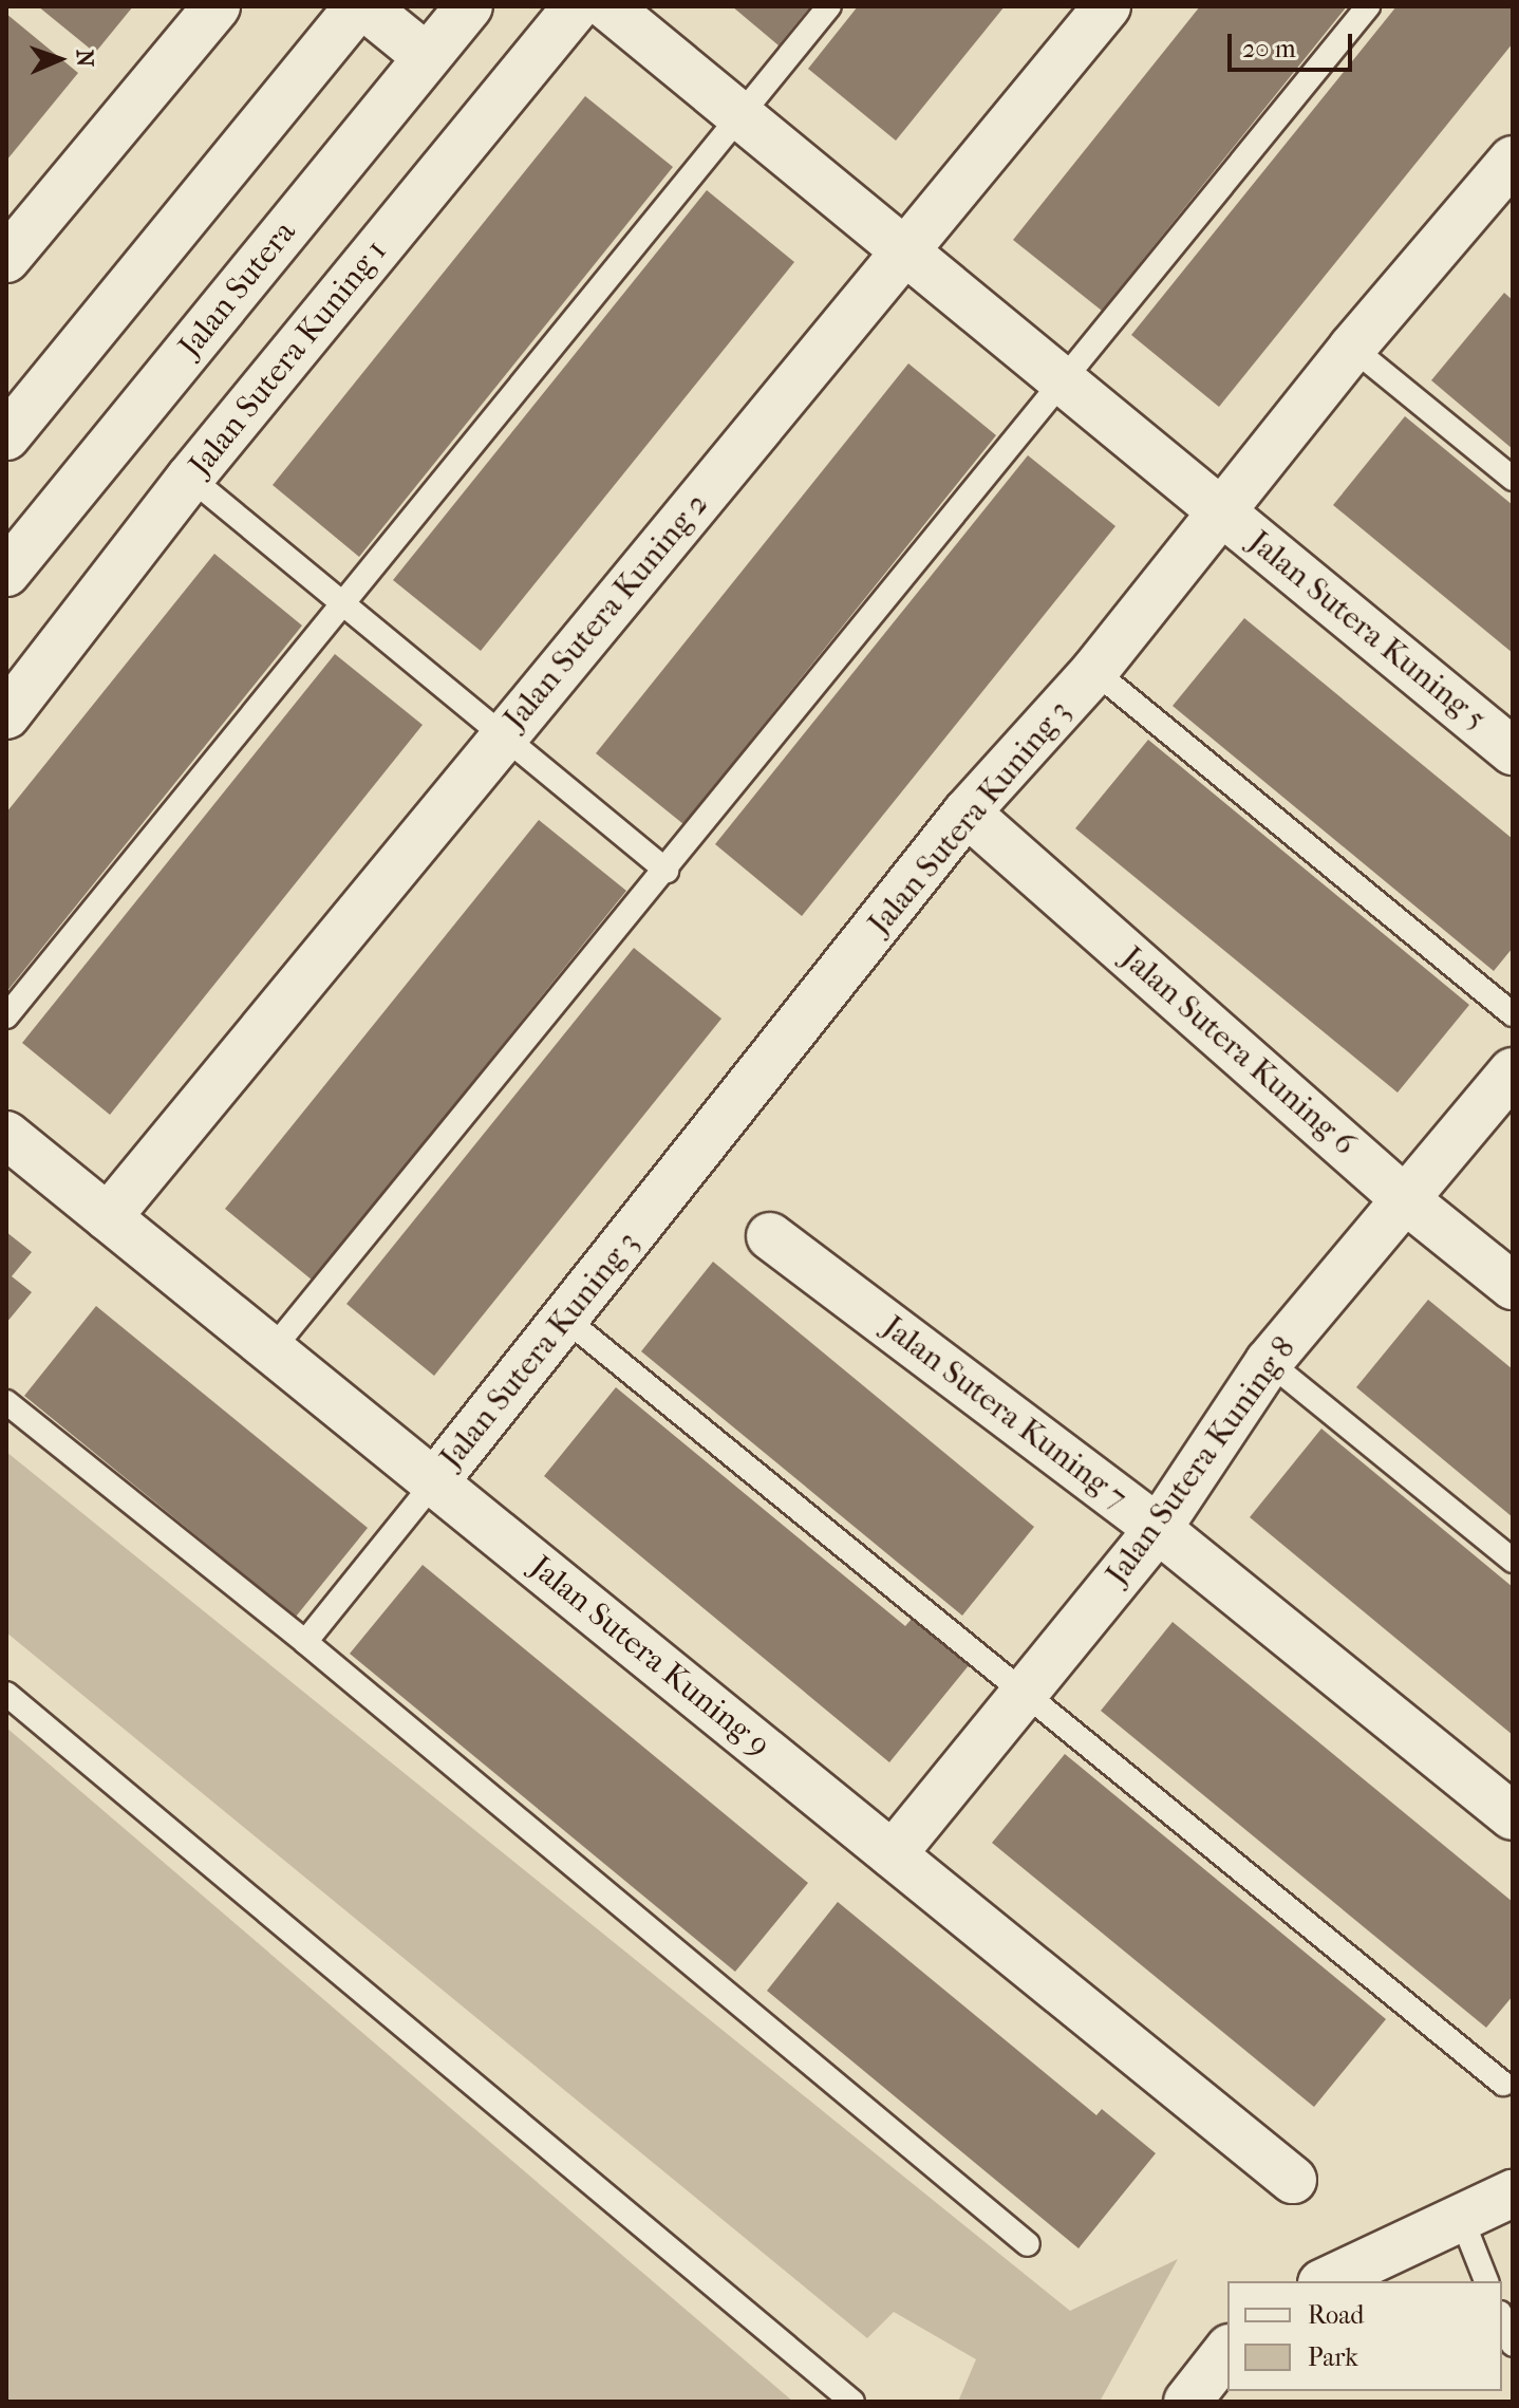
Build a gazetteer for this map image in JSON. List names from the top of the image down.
{
  "streets": {
    "street": [
      "Jalan Sutera",
      "Jalan Sutera Kuning 1",
      "Jalan Sutera Kuning 2",
      "Jalan Sutera Kuning 5",
      "Jalan Sutera Kuning 3",
      "Jalan Sutera Kuning 6",
      "Jalan Sutera Kuning 7",
      "Jalan Sutera Kuning 8",
      "Jalan Sutera Kuning 9"
    ]
  },
  "crossings": [
    ["Jalan Sutera Kuning 2", "Jalan Sutera Kuning 5"],
    ["Jalan Sutera Kuning 2", "Jalan Sutera Kuning 9"],
    ["Jalan Sutera Kuning 5", "Jalan Sutera Kuning 3"],
    ["Jalan Sutera Kuning 3", "Jalan Sutera Kuning 6"],
    ["Jalan Sutera Kuning 3", "Jalan Sutera Kuning 9"],
    ["Jalan Sutera Kuning 6", "Jalan Sutera Kuning 8"],
    ["Jalan Sutera Kuning 7", "Jalan Sutera Kuning 8"],
    ["Jalan Sutera Kuning 8", "Jalan Sutera Kuning 9"]
  ],
  "legend": ["Road", "Park"],
  "scale_bar": "20 m",
  "north": "right"
}
